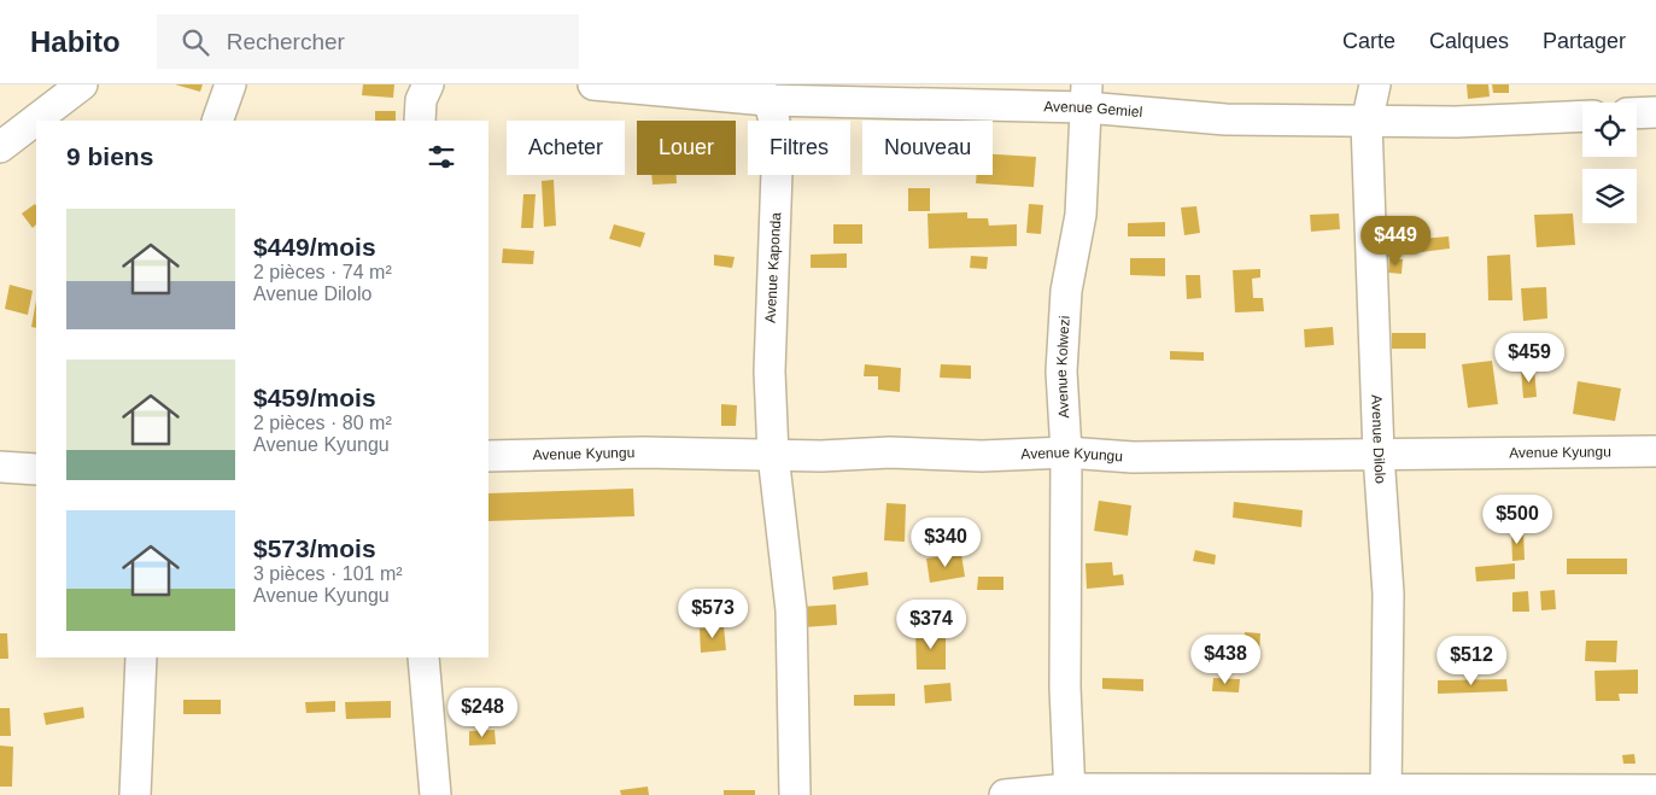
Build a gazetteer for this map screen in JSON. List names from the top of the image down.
{
  "streets": {
    "street": [
      "Avenue Gemiel",
      "Avenue Kaponda",
      "Avenue Kolwezi",
      "Avenue Dilolo",
      "Avenue Kyungu"
    ]
  },
  "crossings": [
    ["Avenue Gemiel", "Avenue Kaponda"],
    ["Avenue Gemiel", "Avenue Kolwezi"],
    ["Avenue Gemiel", "Avenue Dilolo"],
    ["Avenue Kaponda", "Avenue Kyungu"],
    ["Avenue Kolwezi", "Avenue Kyungu"],
    ["Avenue Dilolo", "Avenue Kyungu"]
  ],
  "page": {
    "header": "Habito",
    "search": "Rechercher",
    "nav": ["Carte", "Calques", "Partager"],
    "chip": [
      "Acheter",
      "Louer",
      "Filtres",
      "Nouveau"
    ],
    "heading": "9 biens",
    "list": [
      {
        "name": "$449/mois",
        "note": "2 pièces · 74 m² · Avenue Dilolo"
      },
      {
        "name": "$459/mois",
        "note": "2 pièces · 80 m² · Avenue Kyungu"
      },
      {
        "name": "$573/mois",
        "note": "3 pièces · 101 m² · Avenue Kyungu"
      }
    ],
    "price": [
      "$449",
      "$459",
      "$500",
      "$340",
      "$573",
      "$374",
      "$438",
      "$512",
      "$248"
    ]
  }
}
